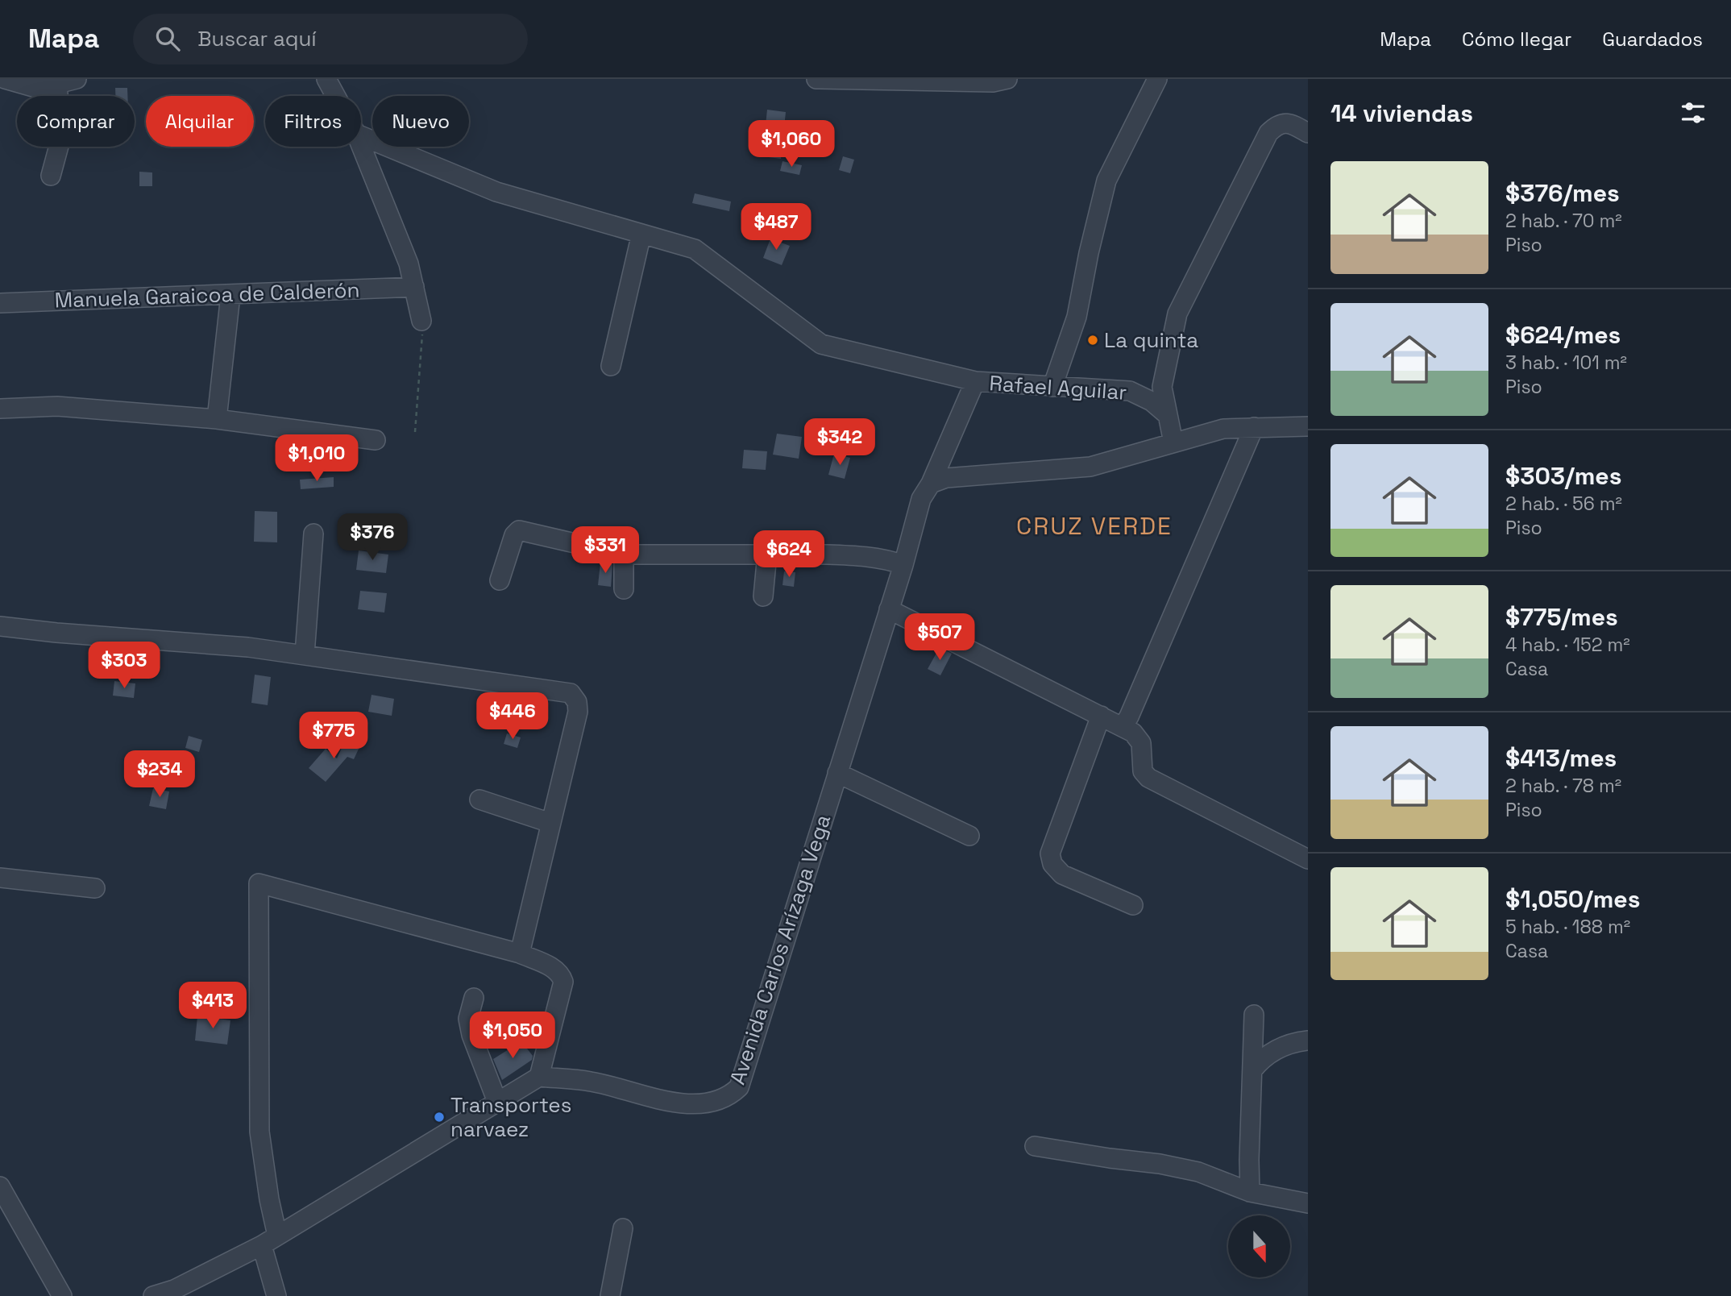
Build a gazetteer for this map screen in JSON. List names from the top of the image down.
{
  "streets": {
    "street": ["Manuela Garaicoa de Calderón", "Rafael Aguilar", "Avenida Carlos Arízaga Vega"]
  },
  "crossings": [
    ["Rafael Aguilar", "Avenida Carlos Arízaga Vega"]
  ],
  "districts": ["CRUZ VERDE"],
  "places": ["La quinta", "Transportes narvaez"],
  "north": "bottom",
  "page": {
    "header": "Mapa",
    "search": "Buscar aquí",
    "nav": ["Mapa", "Cómo llegar", "Guardados"],
    "heading": "14 viviendas",
    "chip": [
      "Comprar",
      "Alquilar",
      "Filtros",
      "Nuevo"
    ],
    "price": [
      "$1,060",
      "$487",
      "$342",
      "$1,010",
      "$376",
      "$331",
      "$624",
      "$507",
      "$303",
      "$446",
      "$775",
      "$234",
      "$413",
      "$1,050"
    ],
    "list": [
      {
        "name": "$376/mes",
        "note": "2 hab. · 70 m² · Piso"
      },
      {
        "name": "$624/mes",
        "note": "3 hab. · 101 m² · Piso"
      },
      {
        "name": "$303/mes",
        "note": "2 hab. · 56 m² · Piso"
      },
      {
        "name": "$775/mes",
        "note": "4 hab. · 152 m² · Casa"
      },
      {
        "name": "$413/mes",
        "note": "2 hab. · 78 m² · Piso"
      },
      {
        "name": "$1,050/mes",
        "note": "5 hab. · 188 m² · Casa"
      }
    ]
  }
}
